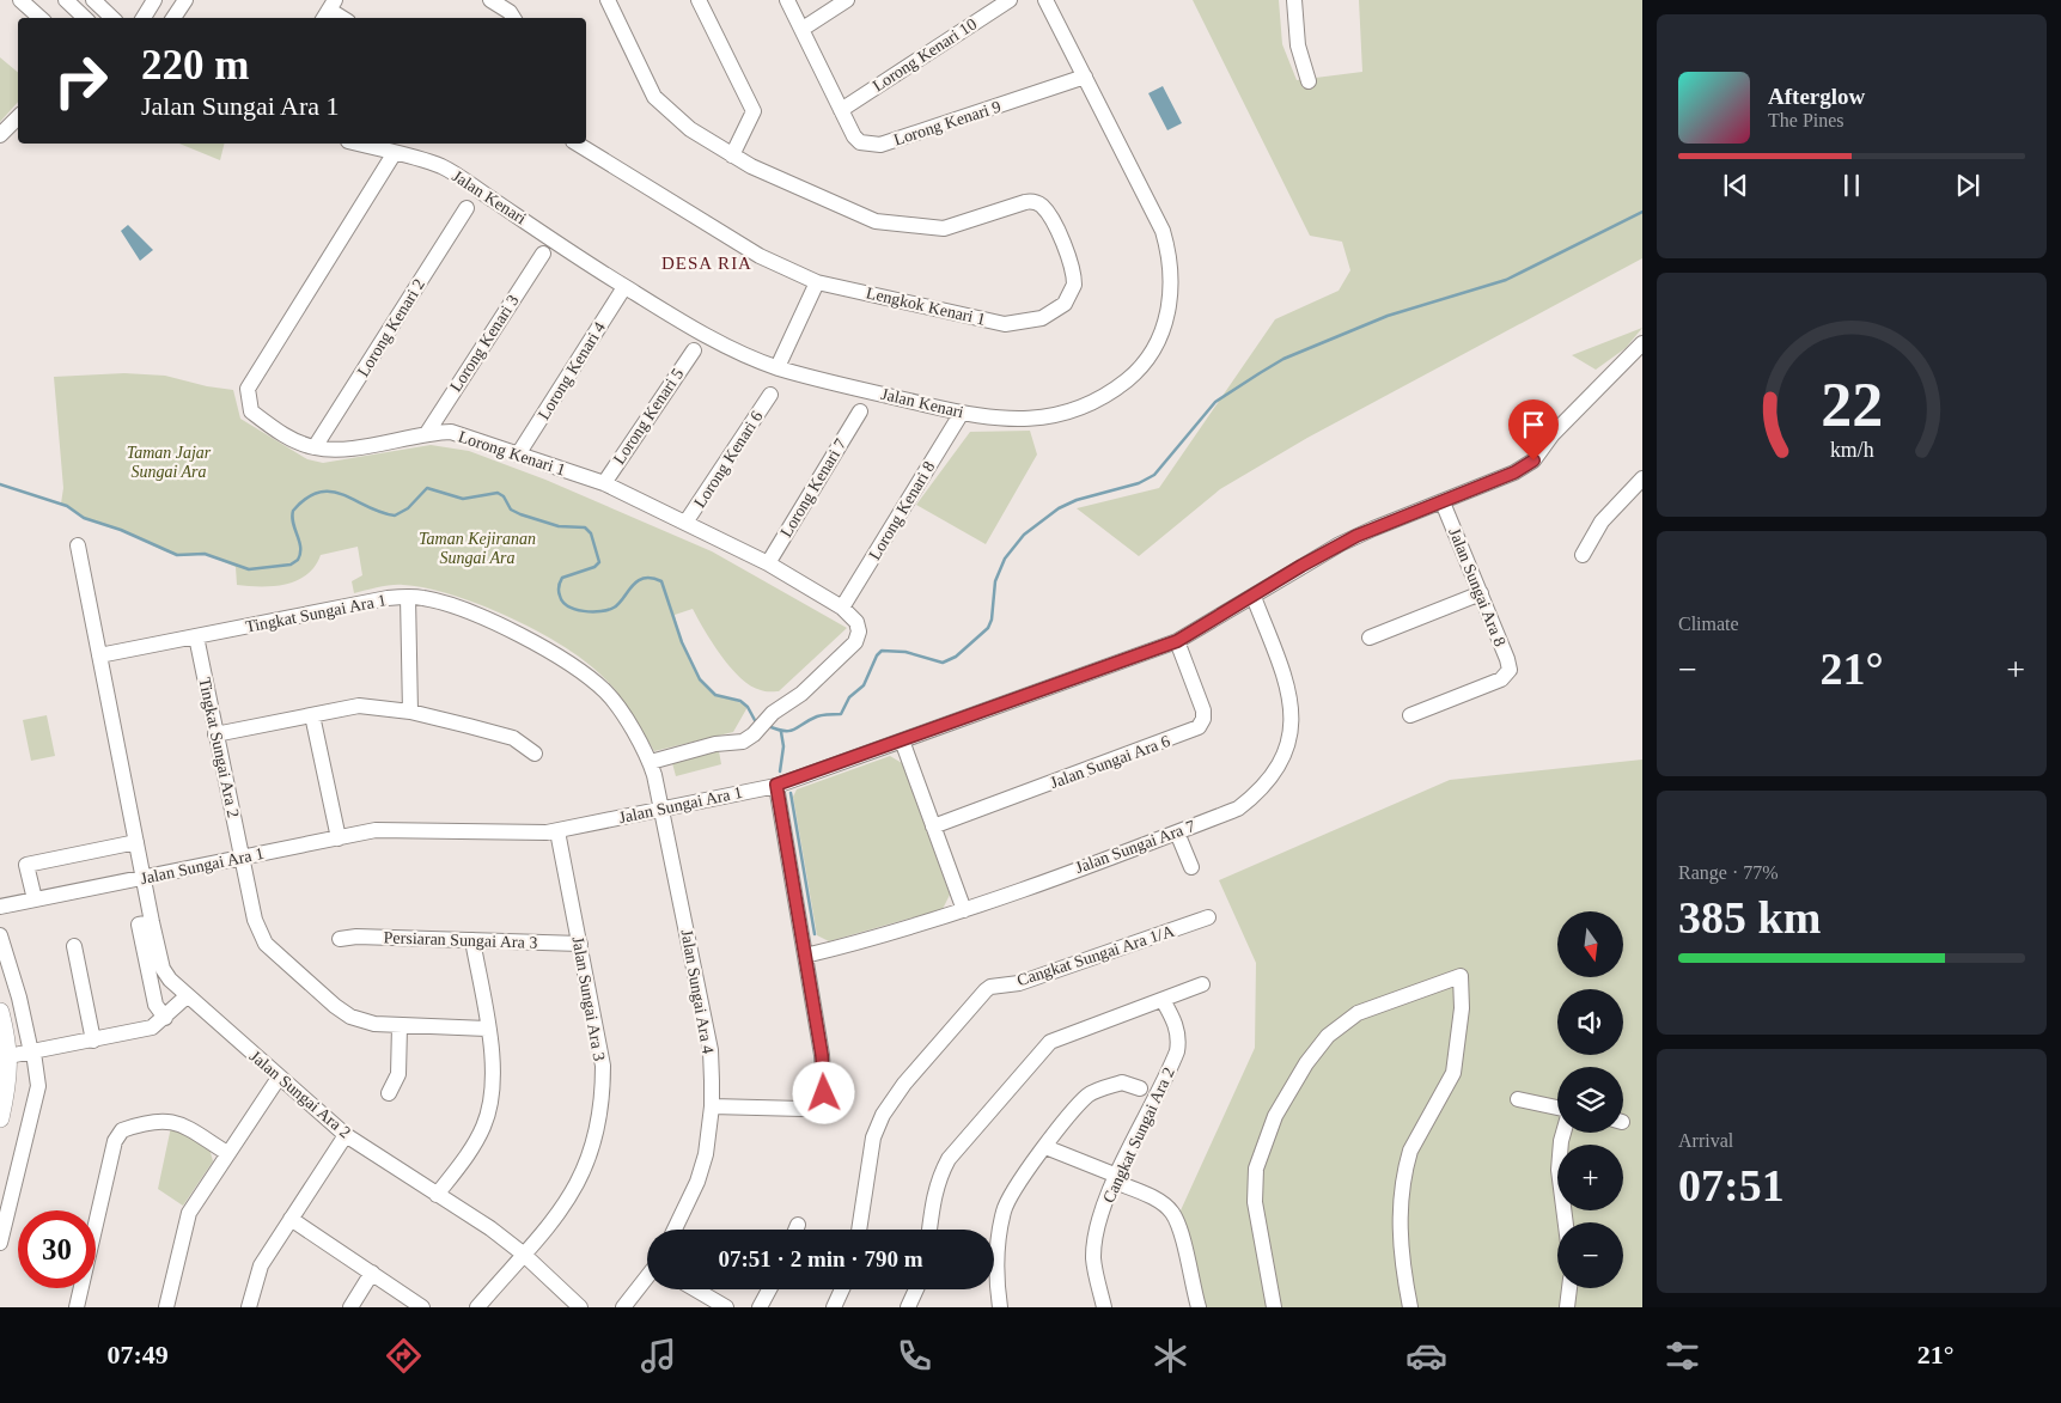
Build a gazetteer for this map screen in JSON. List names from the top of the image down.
{
  "streets": {
    "street": [
      "Lorong Kenari 10",
      "Lorong Kenari 9",
      "Jalan Kenari",
      "Lengkok Kenari 1",
      "Lorong Kenari 2",
      "Lorong Kenari 3",
      "Lorong Kenari 4",
      "Lorong Kenari 5",
      "Lorong Kenari 1",
      "Lorong Kenari 6",
      "Lorong Kenari 7",
      "Lorong Kenari 8",
      "Jalan Sungai Ara 8",
      "Tingkat Sungai Ara 1",
      "Tingkat Sungai Ara 2",
      "Jalan Sungai Ara 6",
      "Jalan Sungai Ara 1",
      "Jalan Sungai Ara 7",
      "Persiaran Sungai Ara 3",
      "Cangkat Sungai Ara 1/A",
      "Jalan Sungai Ara 4",
      "Jalan Sungai Ara 3",
      "Jalan Sungai Ara 2",
      "Cangkat Sungai Ara 2"
    ]
  },
  "crossings": [
    ["Lorong Kenari 10", "Lorong Kenari 9"],
    ["Lorong Kenari 9", "Jalan Kenari"],
    ["Jalan Kenari", "Lorong Kenari 4"],
    ["Jalan Kenari", "Lorong Kenari 1"],
    ["Jalan Kenari", "Lorong Kenari 8"],
    ["Lorong Kenari 2", "Lorong Kenari 1"],
    ["Lorong Kenari 3", "Lorong Kenari 1"],
    ["Lorong Kenari 4", "Lorong Kenari 1"],
    ["Lorong Kenari 5", "Lorong Kenari 1"],
    ["Lorong Kenari 1", "Lorong Kenari 6"],
    ["Lorong Kenari 1", "Lorong Kenari 7"],
    ["Lorong Kenari 1", "Lorong Kenari 8"],
    ["Lorong Kenari 1", "Tingkat Sungai Ara 1"],
    ["Jalan Sungai Ara 8", "Jalan Sungai Ara 1"],
    ["Tingkat Sungai Ara 1", "Tingkat Sungai Ara 2"],
    ["Tingkat Sungai Ara 1", "Jalan Sungai Ara 1"],
    ["Tingkat Sungai Ara 1", "Jalan Sungai Ara 4"],
    ["Tingkat Sungai Ara 2", "Jalan Sungai Ara 1"],
    ["Jalan Sungai Ara 6", "Jalan Sungai Ara 1"],
    ["Jalan Sungai Ara 1", "Jalan Sungai Ara 7"],
    ["Jalan Sungai Ara 1", "Jalan Sungai Ara 4"],
    ["Jalan Sungai Ara 1", "Jalan Sungai Ara 3"],
    ["Jalan Sungai Ara 1", "Jalan Sungai Ara 2"],
    ["Persiaran Sungai Ara 3", "Jalan Sungai Ara 3"],
    ["Jalan Sungai Ara 3", "Jalan Sungai Ara 2"]
  ],
  "districts": ["DESA RIA"],
  "parks": ["Taman Jajar Sungai Ara", "Taman Kejiranan Sungai Ara"],
  "north": "bottom",
  "page": {
    "turn": ["220 m", "Jalan Sungai Ara 1"],
    "song": ["Afterglow", "The Pines"],
    "tile": [
      "Climate",
      ["Range · 77%", "385 km"],
      ["Arrival", "07:51"]
    ],
    "heat": ["−", "21°", "+"],
    "map_buttons": ["+", "−"],
    "limit": "30",
    "trip": "07:51 · 2 min · 790 m",
    "tabs": ["07:49", "21°"],
    "gauge": ["22", "km/h"]
  }
}
